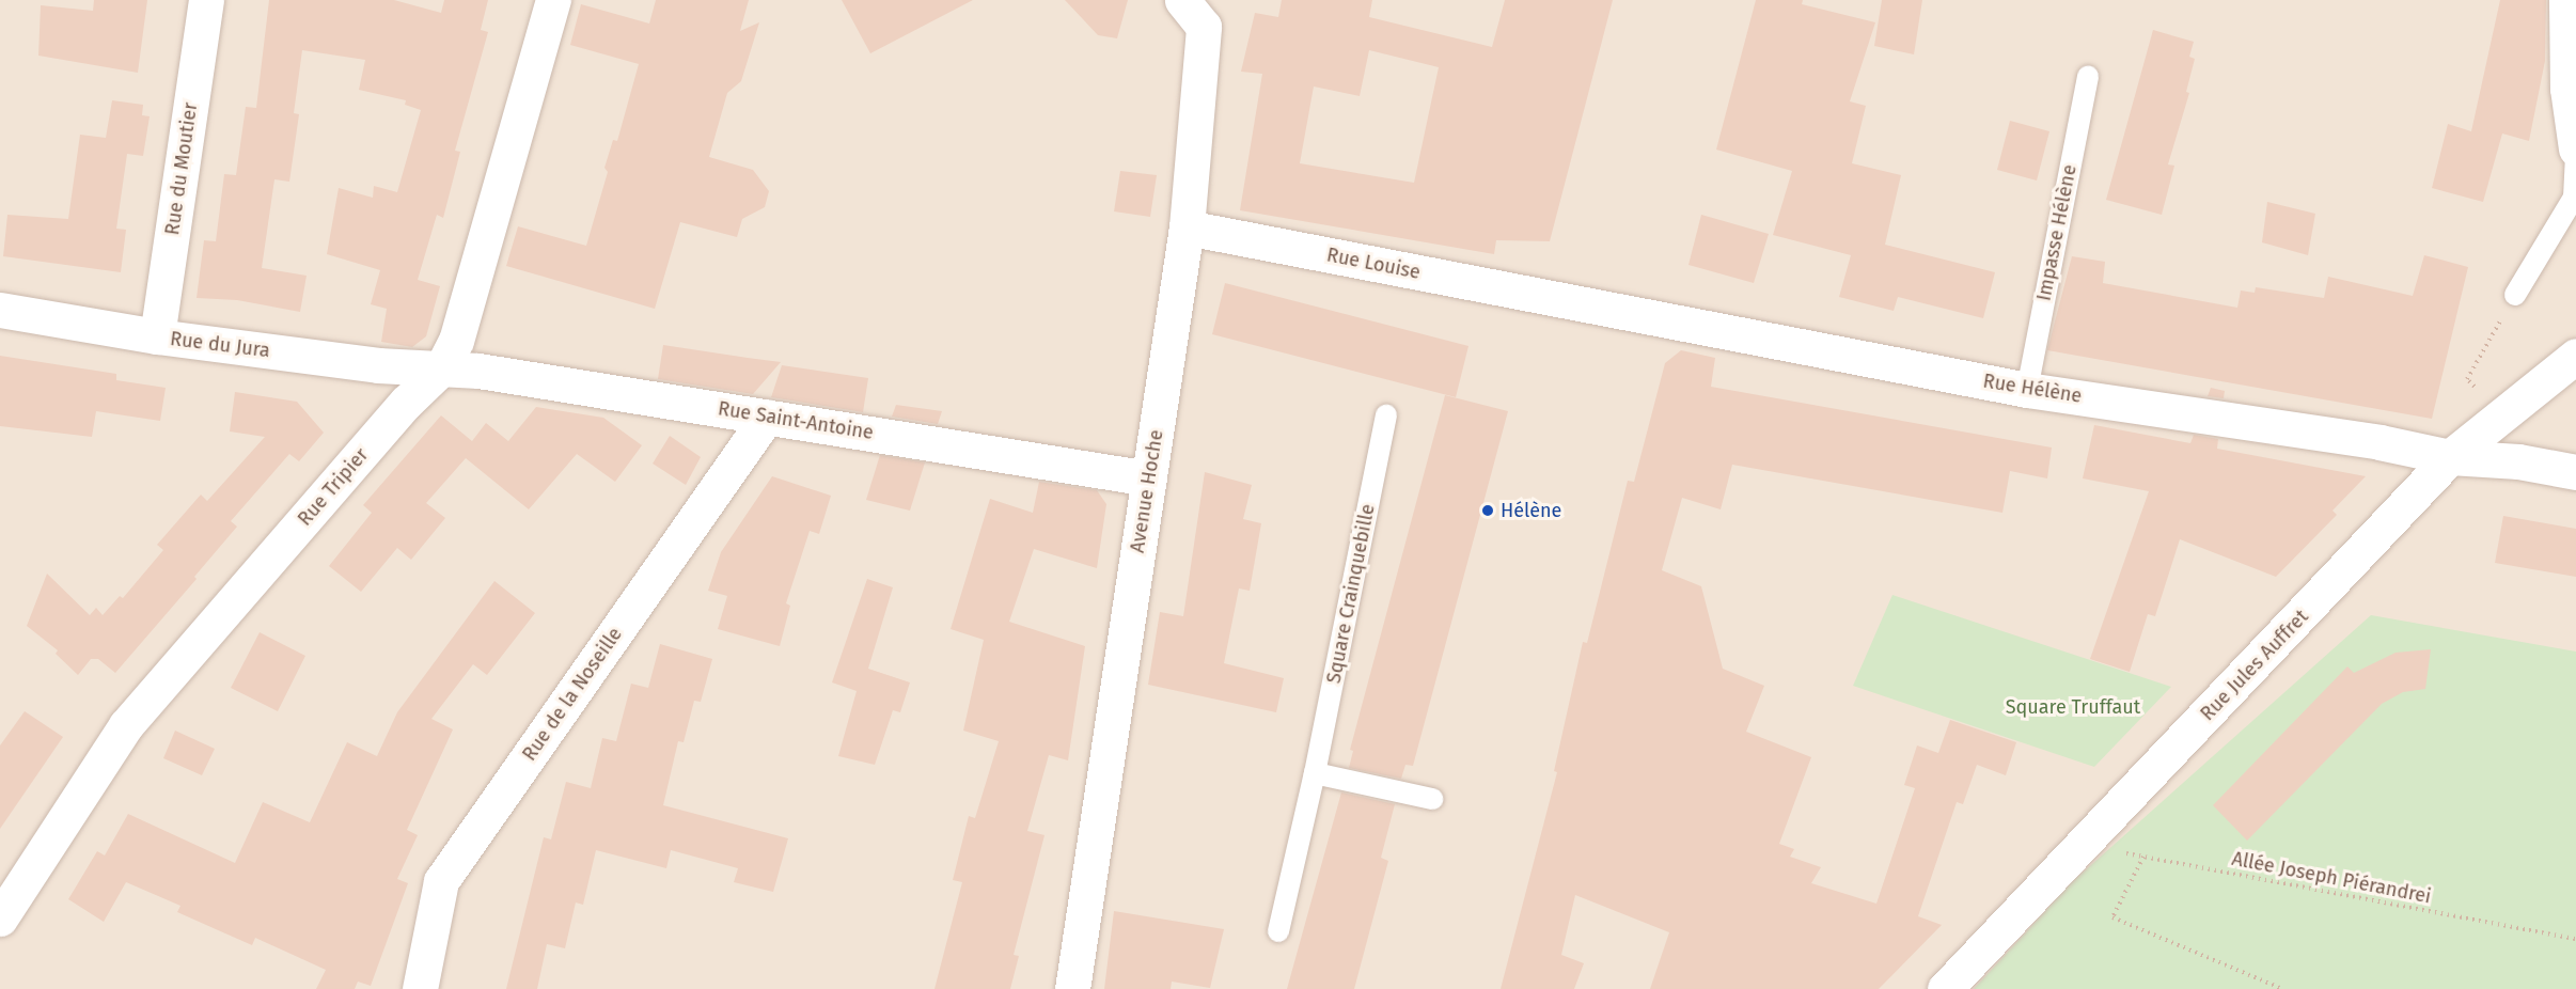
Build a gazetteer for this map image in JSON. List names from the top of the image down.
{
  "streets": {
    "street": [
      "Rue du Moutier",
      "Rue Louise",
      "Rue du Jura",
      "Rue Hélène",
      "Rue Saint-Antoine",
      "Rue Tripier",
      "Avenue Hoche",
      "Rue Jules Auffret",
      "Rue de la Noseille"
    ],
    "lane": ["Impasse Hélène", "Square Crainquebille"],
    "path": ["Allée Joseph Piérandrei"]
  },
  "crossings": [
    ["Rue du Moutier", "Rue du Jura"],
    ["Impasse Hélène", "Rue Hélène"],
    ["Rue Louise", "Rue Hélène"],
    ["Rue Louise", "Avenue Hoche"],
    ["Rue du Jura", "Rue Saint-Antoine"],
    ["Rue du Jura", "Rue Tripier"],
    ["Rue Hélène", "Rue Jules Auffret"],
    ["Rue Saint-Antoine", "Rue Tripier"],
    ["Rue Saint-Antoine", "Avenue Hoche"],
    ["Rue Saint-Antoine", "Rue de la Noseille"],
    ["Rue Jules Auffret", "Allée Joseph Piérandrei"]
  ],
  "parks": ["Square Truffaut"],
  "places": ["Hélène"]
}
